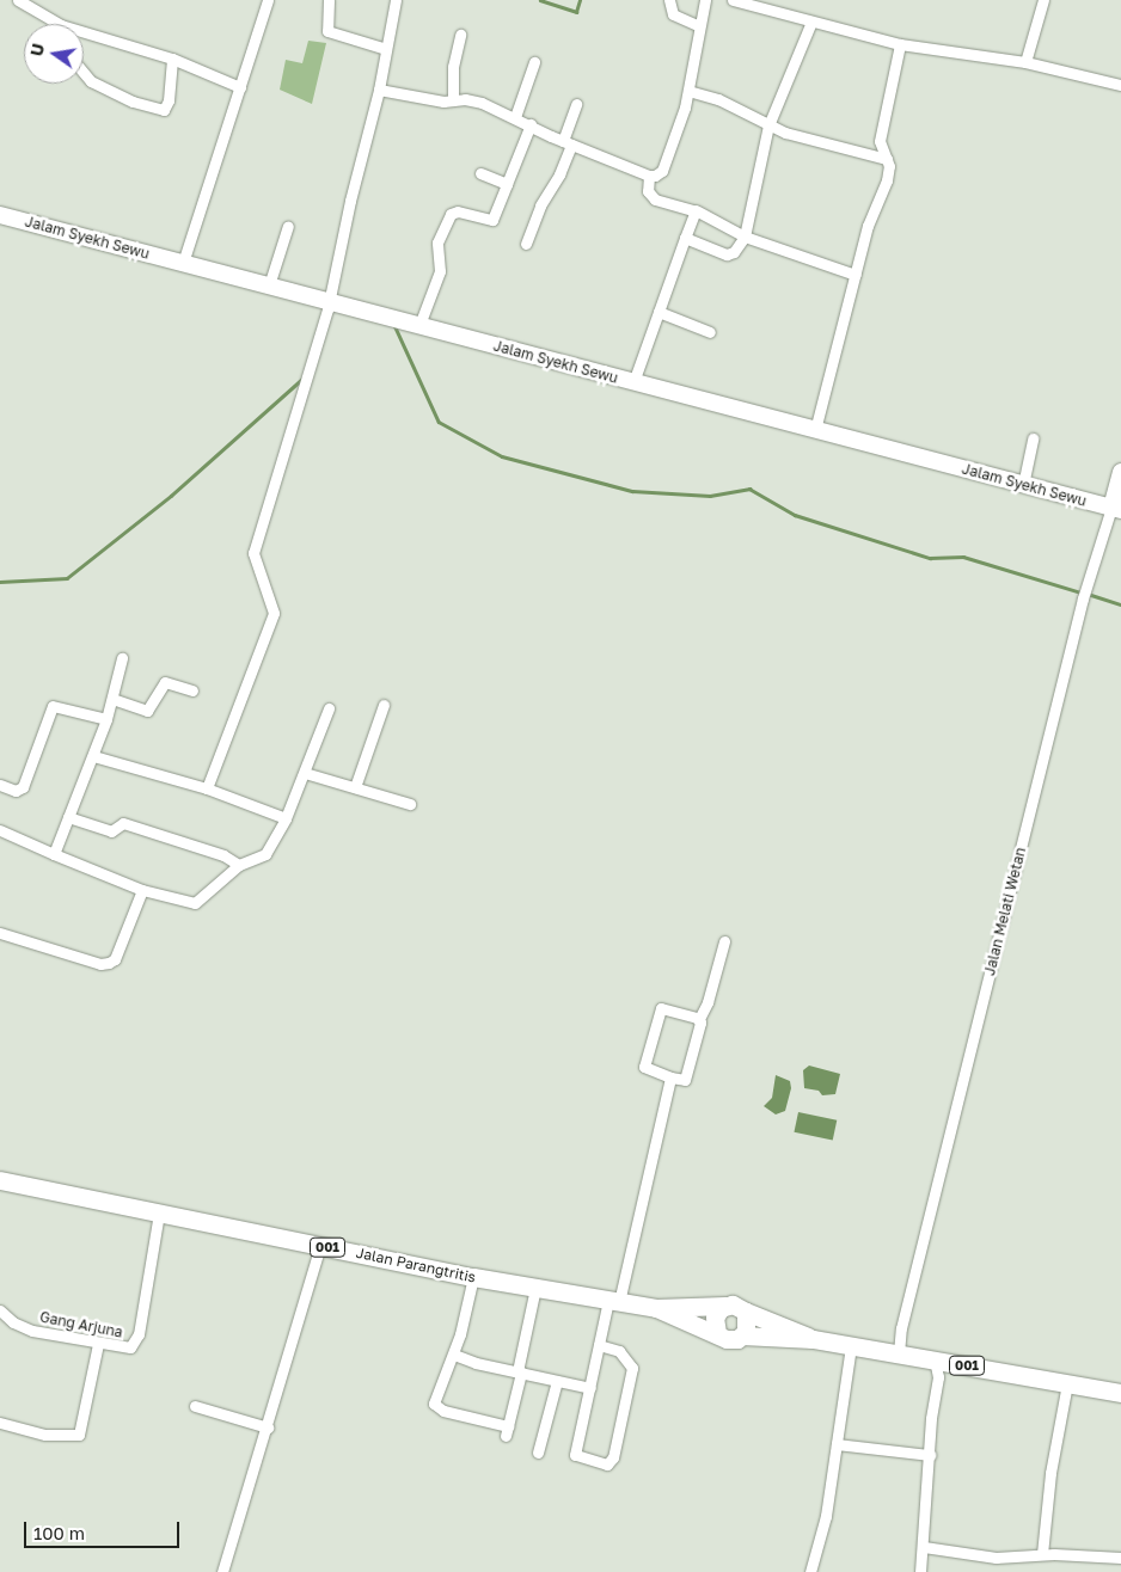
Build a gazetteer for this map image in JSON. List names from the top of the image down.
{
  "streets": {
    "main road": ["001", "Jalan Parangtritis"],
    "street": ["Jalam Syekh Sewu", "Jalan Melati Wetan", "Gang Arjuna"]
  },
  "crossings": [
    ["Jalam Syekh Sewu", "Jalan Melati Wetan"],
    ["Jalan Melati Wetan", "001"],
    ["001", "Jalan Parangtritis"],
    ["Jalan Parangtritis", "Gang Arjuna"]
  ],
  "scale_bar": "100 m",
  "north": "left"
}
